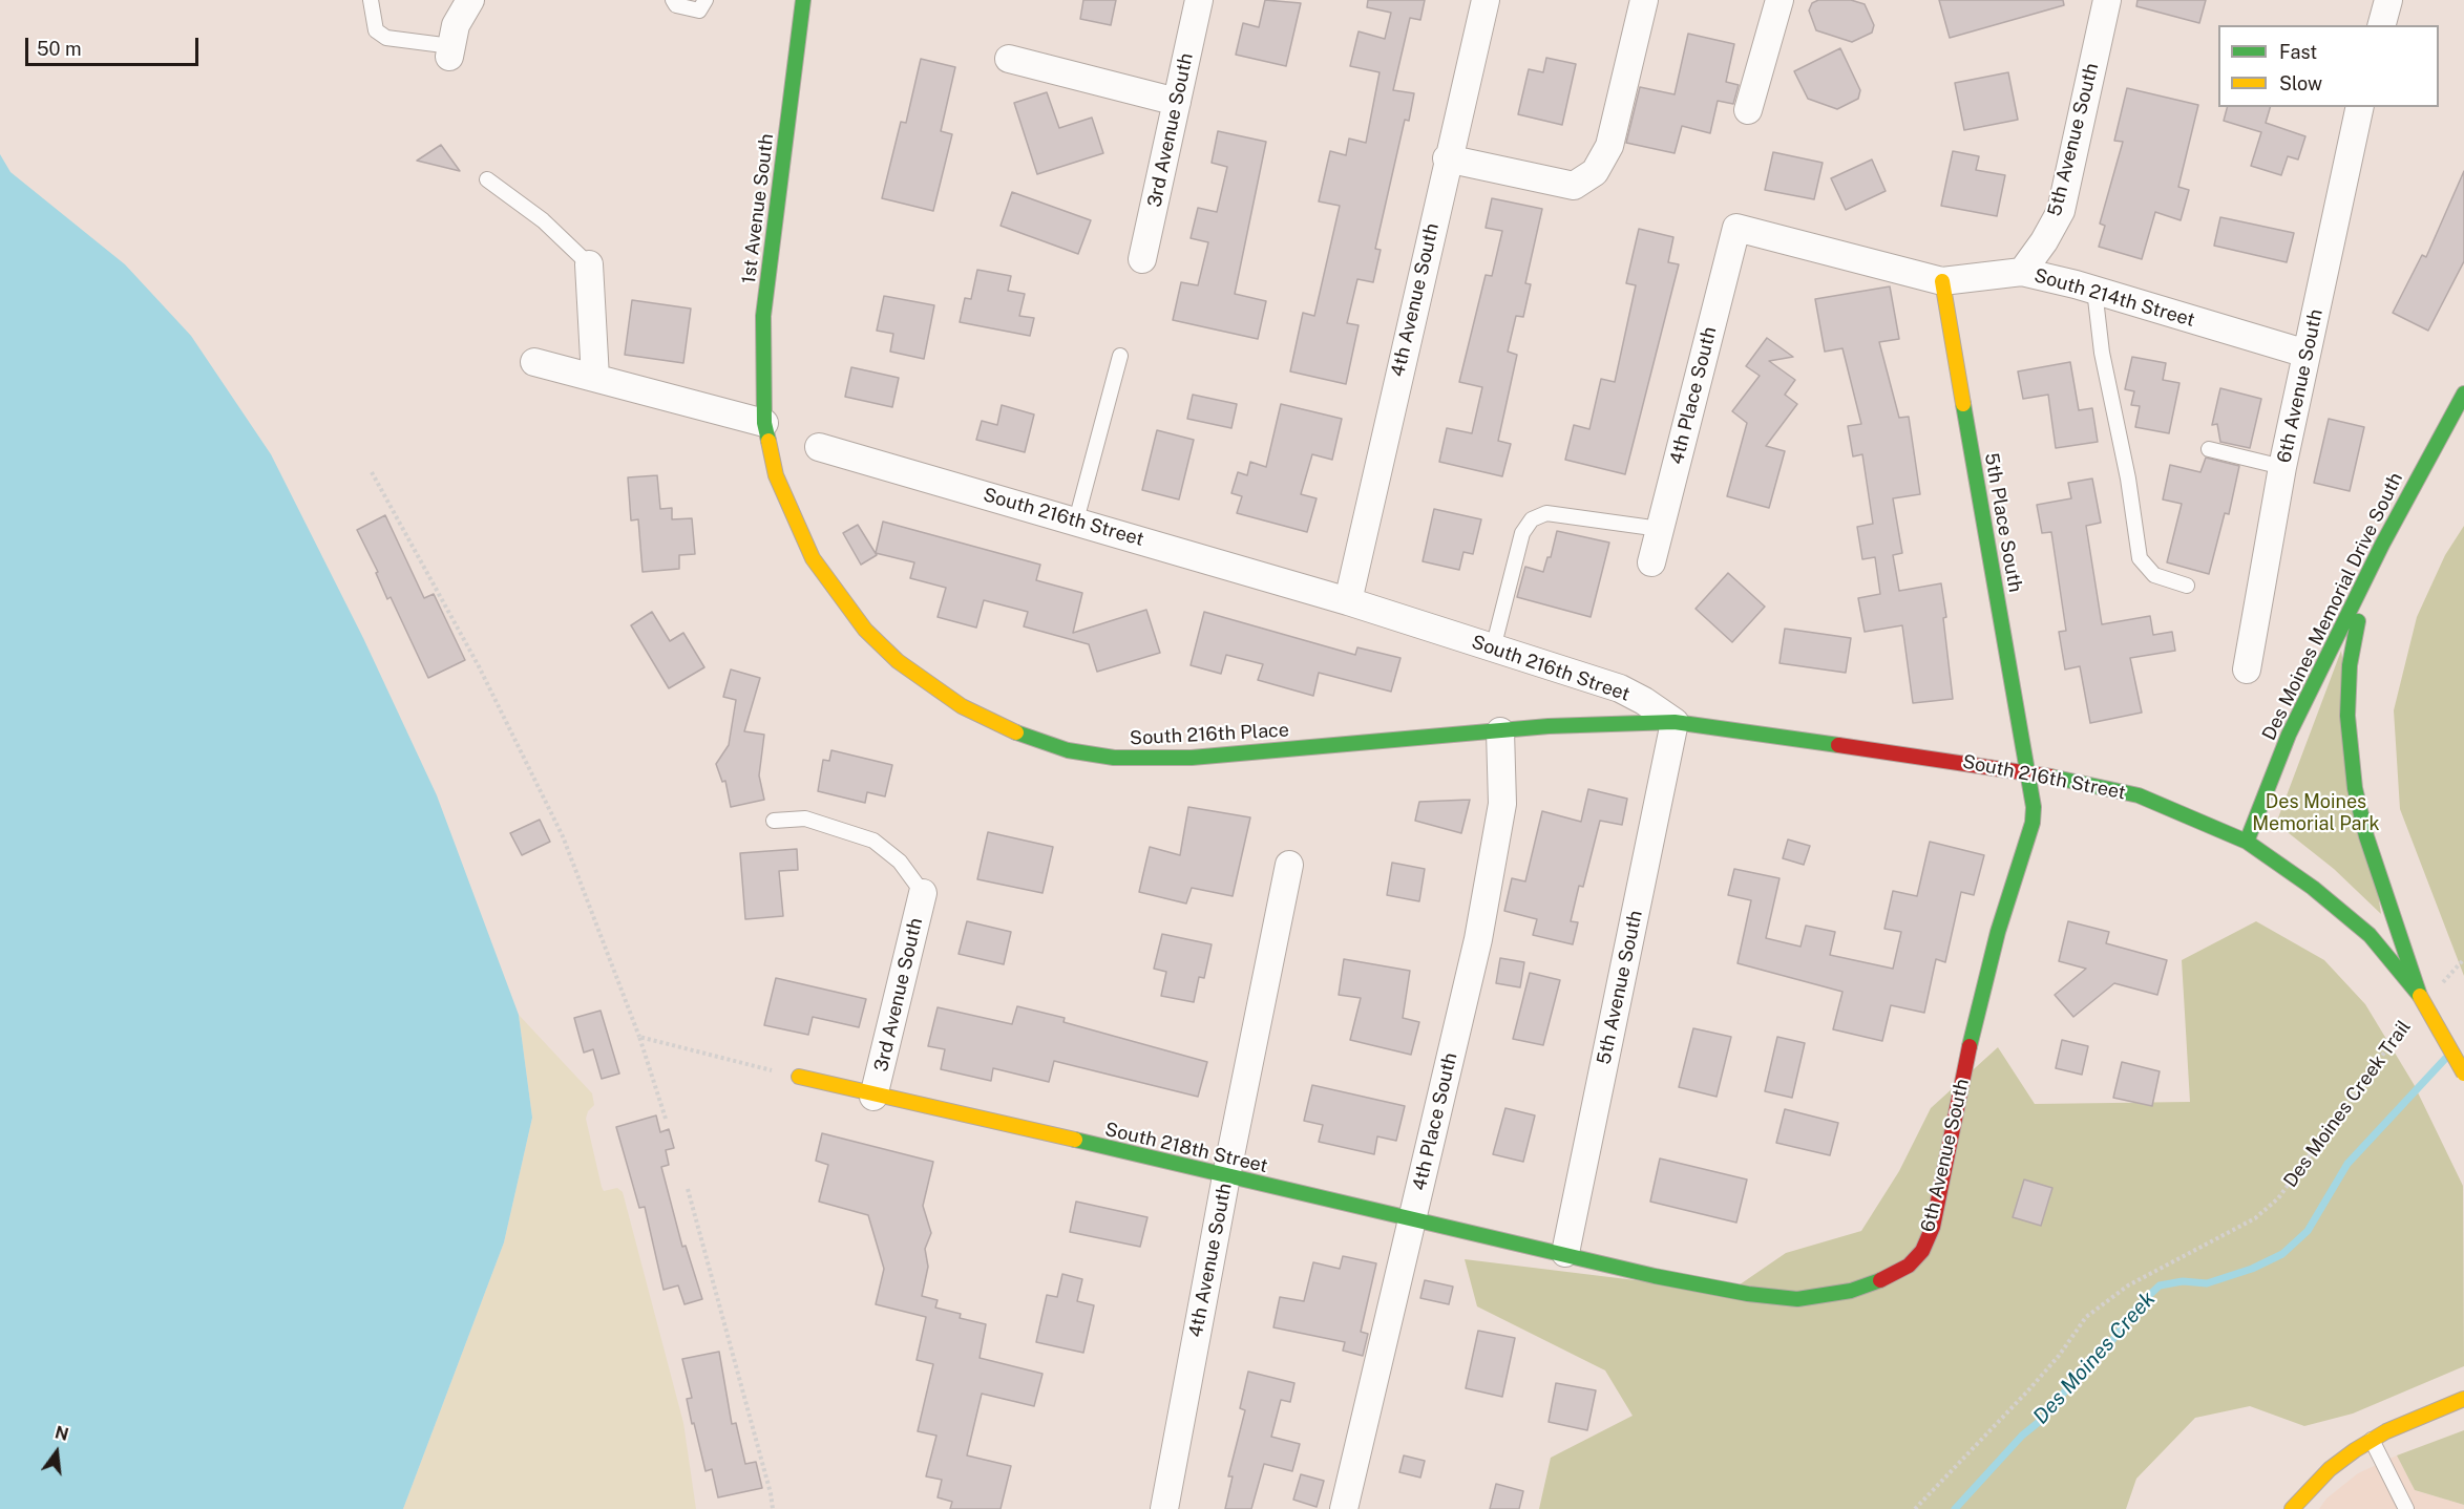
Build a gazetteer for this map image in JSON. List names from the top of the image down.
{
  "streets": {
    "main road": [
      "1st Avenue South",
      "6th Avenue South",
      "South 216th Street",
      "5th Place South",
      "Des Moines Memorial Drive South",
      "South 216th Place",
      "South 218th Street"
    ],
    "street": [
      "3rd Avenue South",
      "5th Avenue South",
      "South 214th Street",
      "4th Avenue South",
      "4th Place South"
    ],
    "path": ["Des Moines Creek Trail"]
  },
  "crossings": [
    ["3rd Avenue South", "South 218th Street"],
    ["5th Avenue South", "South 214th Street"],
    ["5th Avenue South", "6th Avenue South"],
    ["5th Avenue South", "South 216th Street"],
    ["5th Avenue South", "South 216th Place"],
    ["5th Avenue South", "South 218th Street"],
    ["1st Avenue South", "South 216th Place"],
    ["South 214th Street", "6th Avenue South"],
    ["South 214th Street", "4th Place South"],
    ["South 214th Street", "5th Place South"],
    ["4th Avenue South", "South 216th Street"],
    ["4th Avenue South", "South 218th Street"],
    ["6th Avenue South", "South 216th Street"],
    ["6th Avenue South", "5th Place South"],
    ["6th Avenue South", "South 218th Street"],
    ["4th Place South", "South 216th Place"],
    ["4th Place South", "South 218th Street"],
    ["South 216th Street", "5th Place South"],
    ["South 216th Street", "Des Moines Memorial Drive South"],
    ["South 216th Street", "South 216th Place"]
  ],
  "water": ["Des Moines Creek"],
  "parks": ["Des Moines Memorial Park"],
  "legend": ["Fast", "Slow"],
  "scale_bar": "50 m",
  "north": "top"
}
